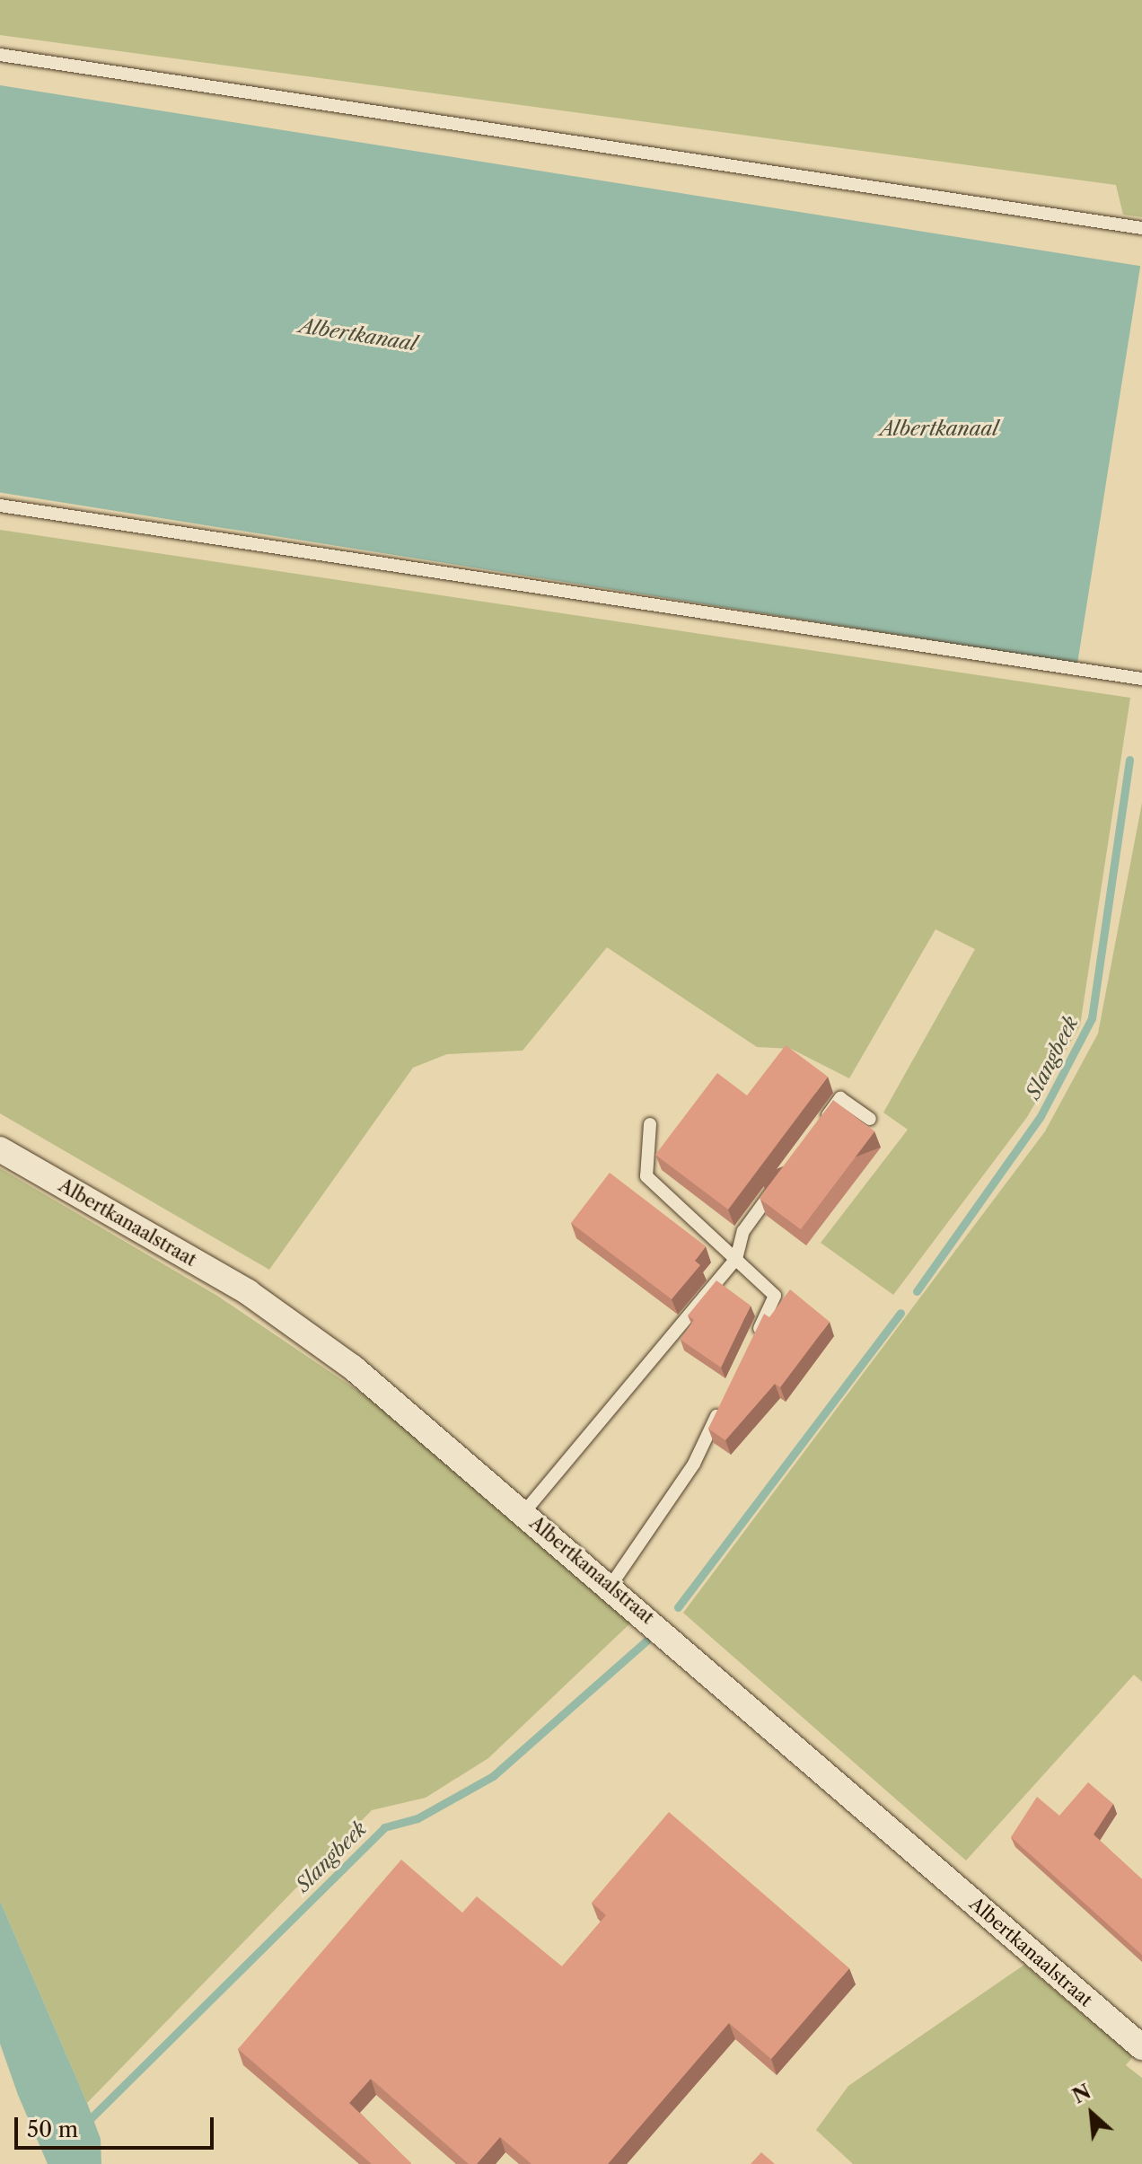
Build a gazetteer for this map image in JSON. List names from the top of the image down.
{
  "streets": {
    "street": ["Albertkanaalstraat"]
  },
  "water": ["Albertkanaal", "Slangbeek"],
  "scale_bar": "50 m",
  "north": "top left"
}
